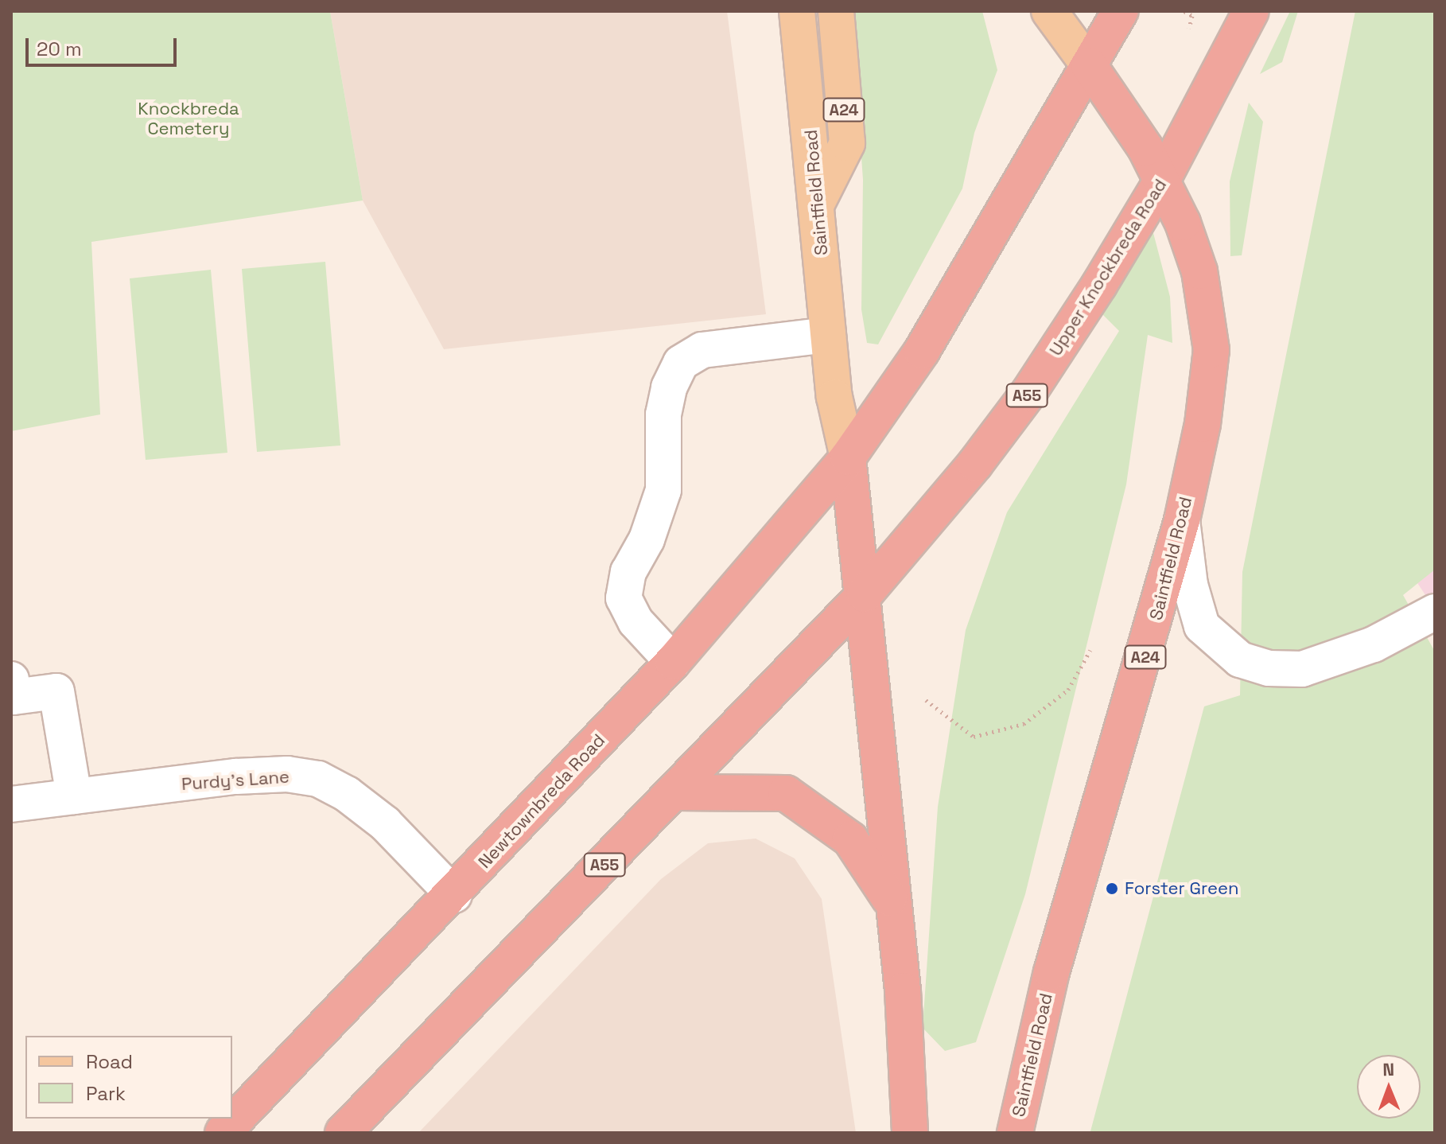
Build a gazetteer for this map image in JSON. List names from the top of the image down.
{
  "streets": {
    "highway": [
      "A24",
      "Saintfield Road",
      "Upper Knockbreda Road",
      "A55",
      "Newtownbreda Road"
    ],
    "street": ["Purdy's Lane"]
  },
  "crossings": [
    ["A24", "Saintfield Road"],
    ["Saintfield Road", "Upper Knockbreda Road"],
    ["Saintfield Road", "A55"],
    ["Saintfield Road", "Newtownbreda Road"],
    ["Upper Knockbreda Road", "A55"],
    ["Purdy's Lane", "Newtownbreda Road"]
  ],
  "parks": ["Knockbreda Cemetery"],
  "places": ["Forster Green"],
  "legend": ["Road", "Park"],
  "scale_bar": "20 m",
  "north": "top"
}
